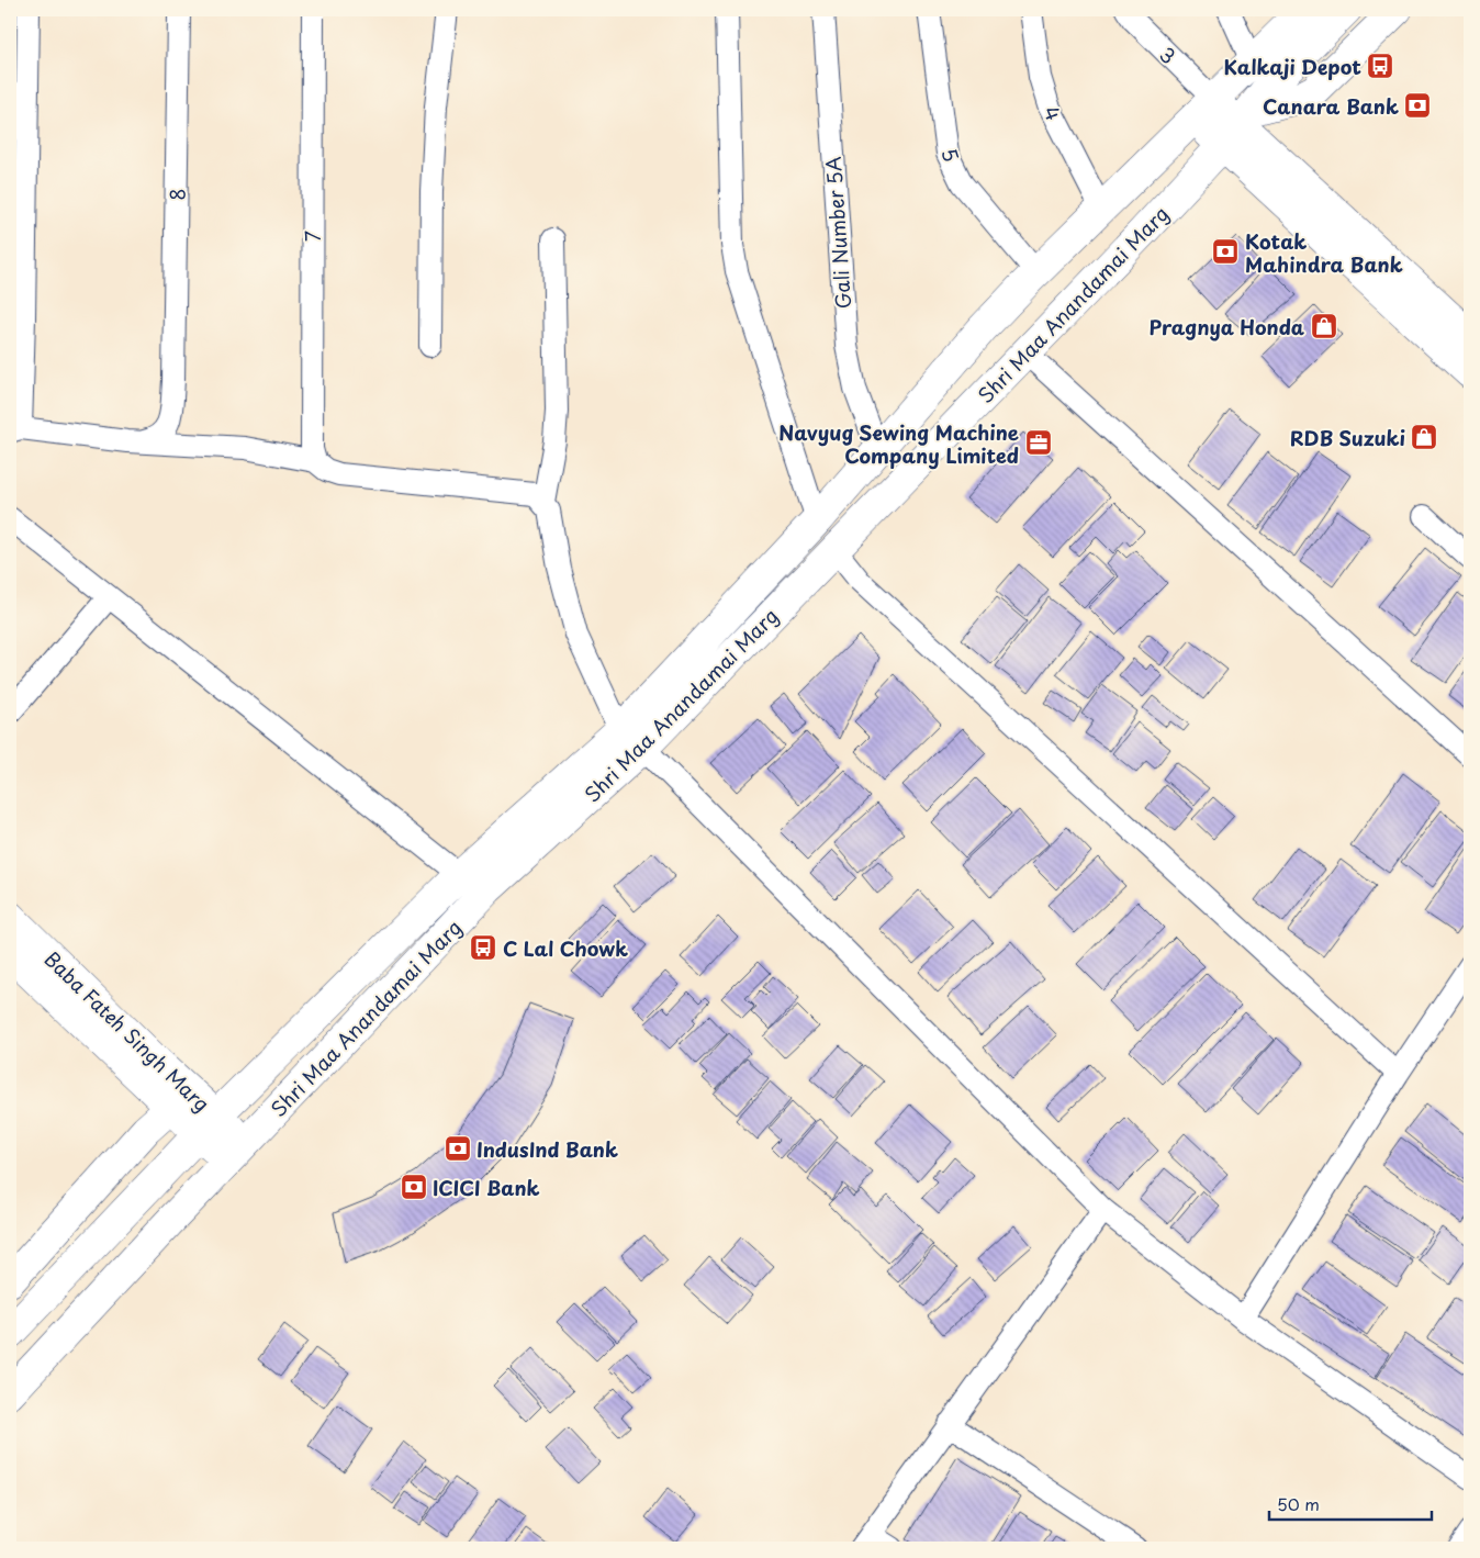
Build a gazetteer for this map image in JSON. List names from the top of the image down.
{
  "streets": {
    "main road": ["Shri Maa Anandamai Marg", "Baba Fateh Singh Marg"],
    "street": [
      "3",
      "4",
      "5",
      "8",
      "Gali Number 5A",
      "7"
    ]
  },
  "crossings": [
    ["3", "Shri Maa Anandamai Marg"],
    ["4", "Shri Maa Anandamai Marg"],
    ["5", "Shri Maa Anandamai Marg"],
    ["Gali Number 5A", "Shri Maa Anandamai Marg"],
    ["Shri Maa Anandamai Marg", "Baba Fateh Singh Marg"]
  ],
  "places": {
    "bus stop": ["Kalkaji Depot", "C Lal Chowk"],
    "bank": [
      "Canara Bank",
      "Kotak Mahindra Bank",
      "IndusInd Bank",
      "ICICI Bank"
    ],
    "shop": ["Pragnya Honda", "RDB Suzuki"],
    "office": ["Navyug Sewing Machine Company Limited"]
  },
  "scale_bar": "50 m"
}
